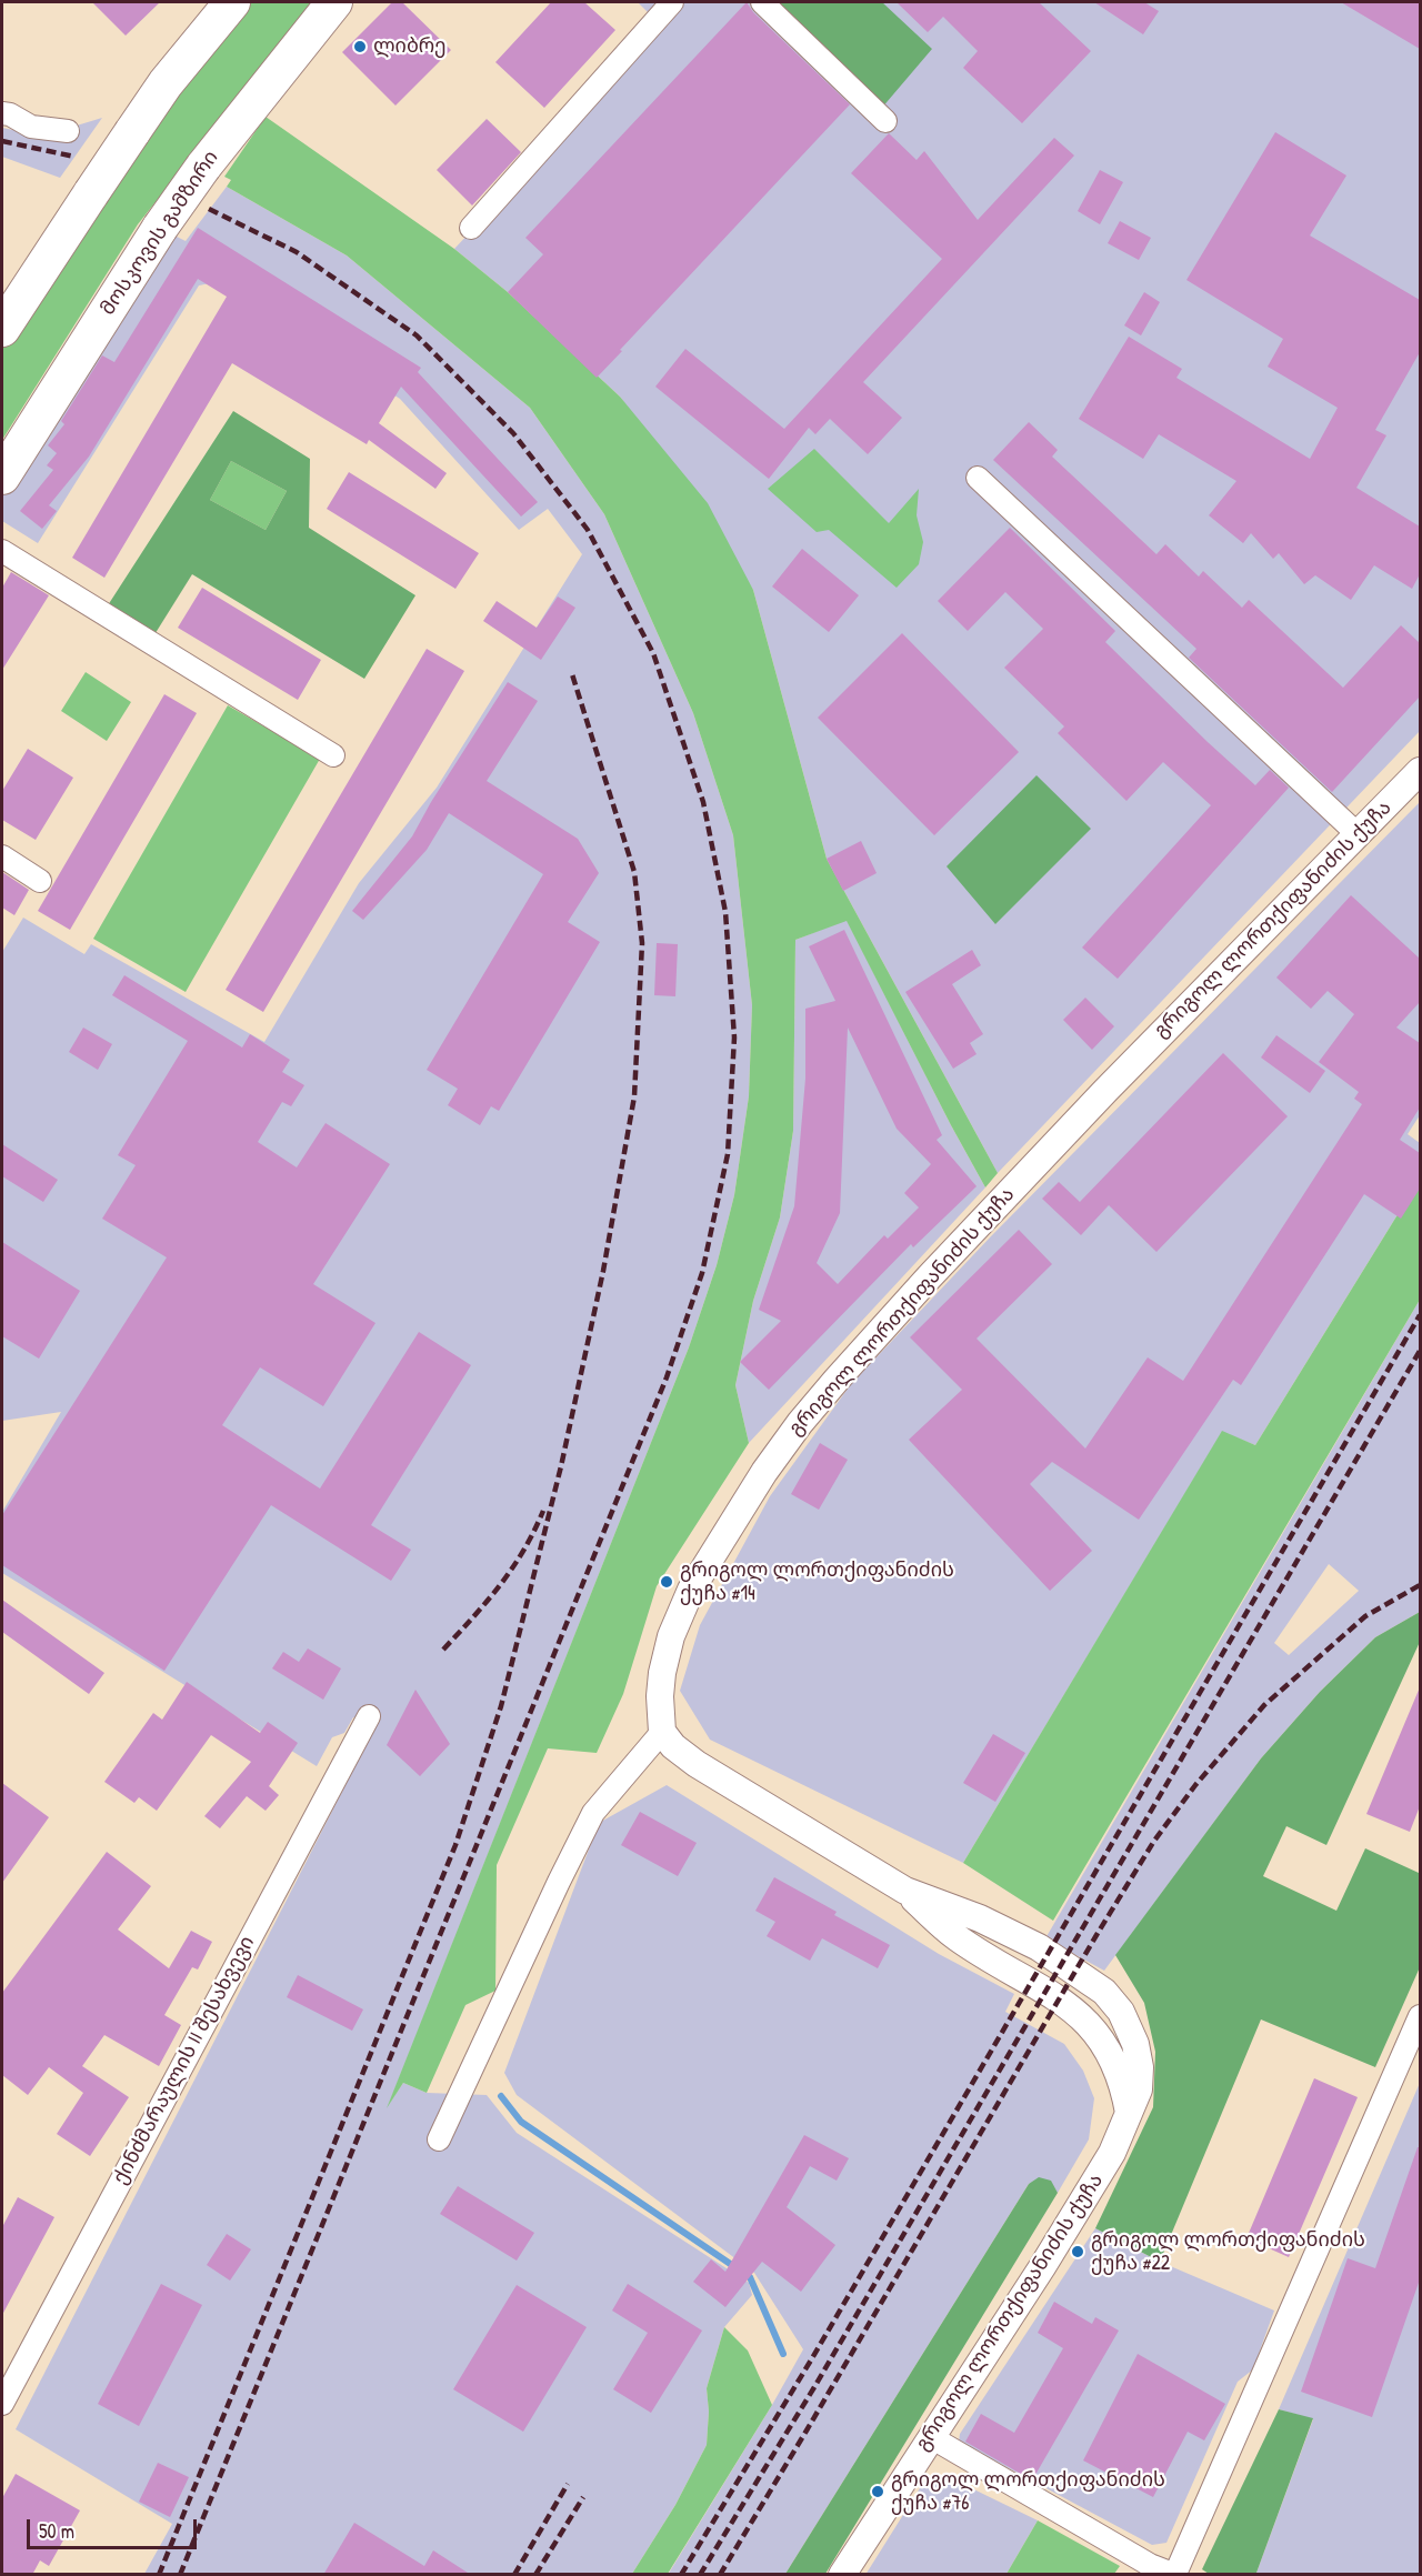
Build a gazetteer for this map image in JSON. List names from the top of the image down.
{
  "streets": {
    "main road": ["მოსკოვის გამზირი"],
    "street": ["გრიგოლ ლორთქიფანიძის ქუჩა", "ქინძმარაულის II შესახვევი"]
  },
  "places": [
    "ლიბრე",
    "გრიგოლ ლორთქიფანიძის ქუჩა #14",
    "გრიგოლ ლორთქიფანიძის ქუჩა #22",
    "გრიგოლ ლორთქიფანიძის ქუჩა #76"
  ],
  "scale_bar": "50 m"
}
